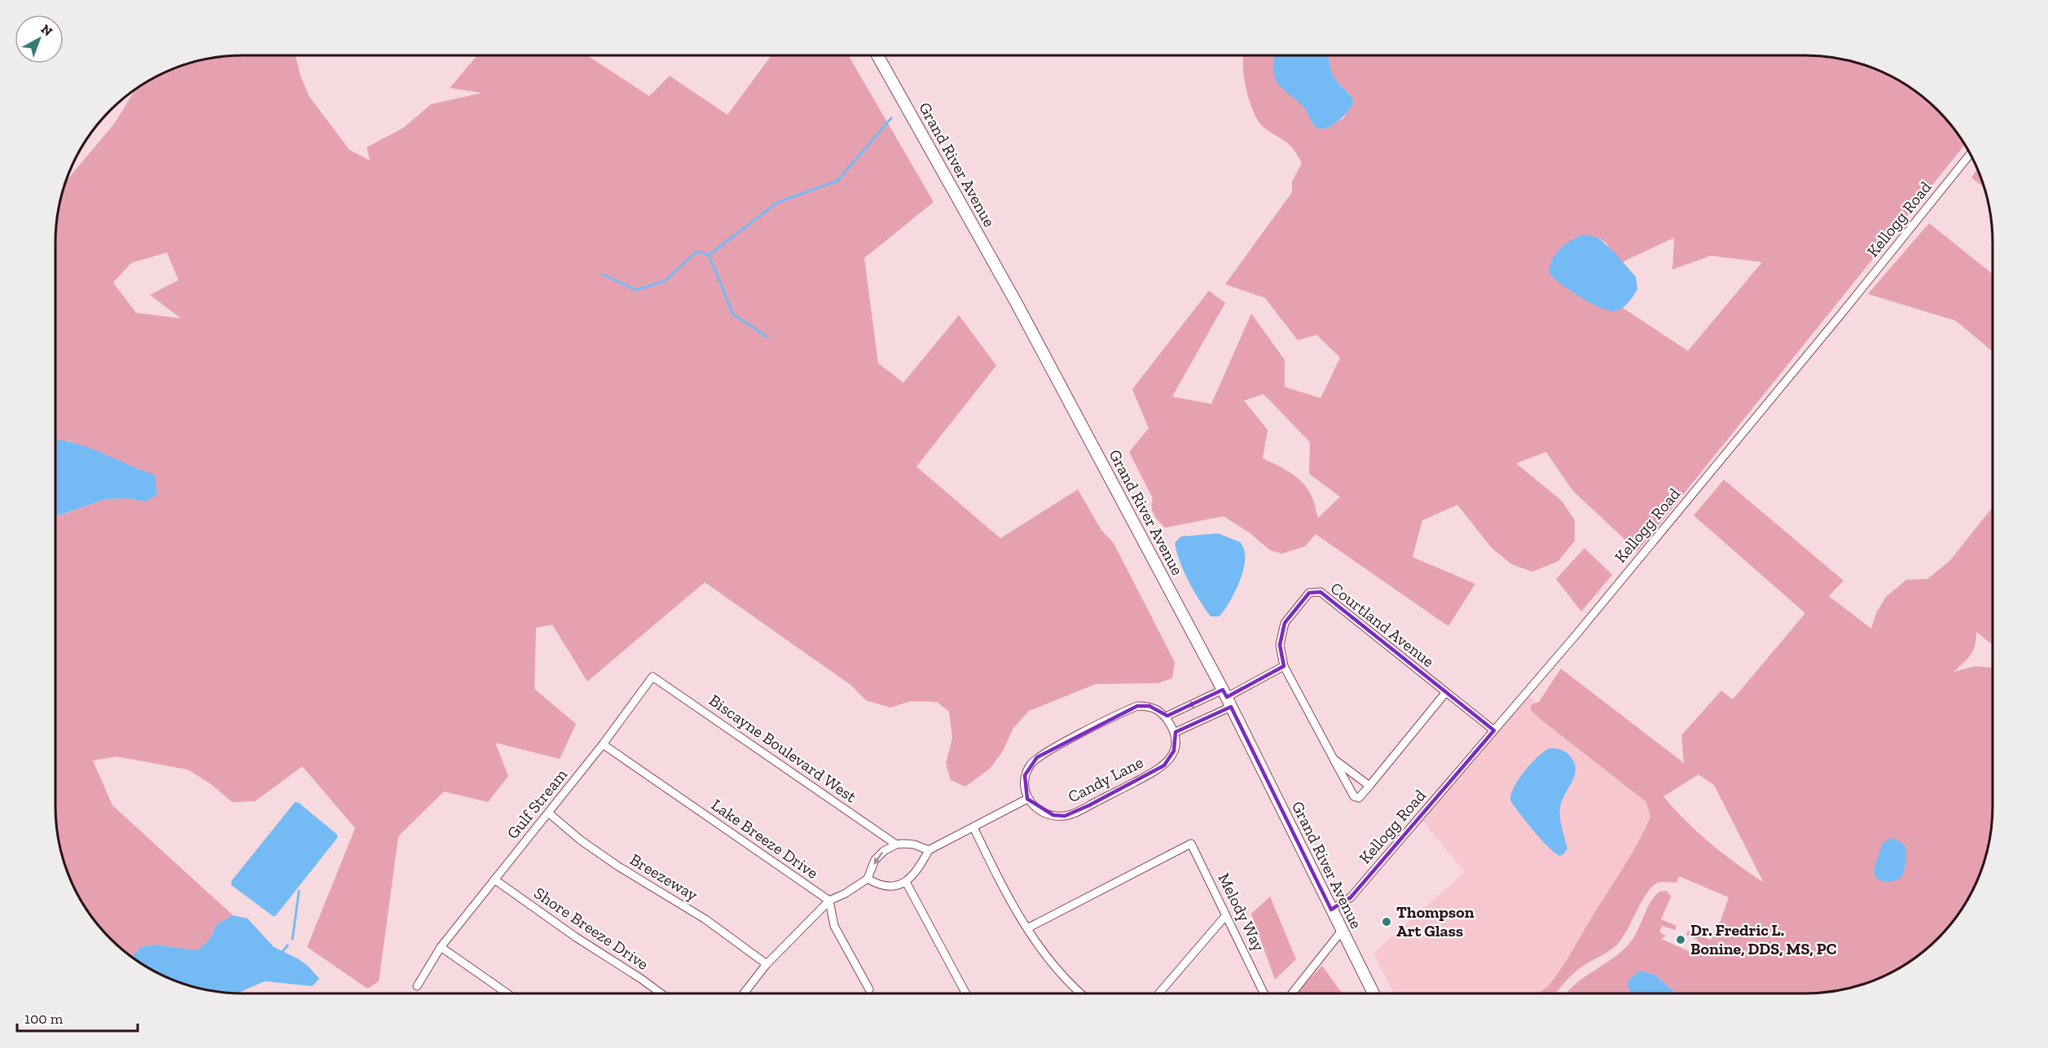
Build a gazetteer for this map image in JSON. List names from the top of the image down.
{
  "streets": {
    "main road": ["Grand River Avenue"],
    "street": [
      "Kellogg Road",
      "Courtland Avenue",
      "Biscayne Boulevard West",
      "Candy Lane",
      "Gulf Stream",
      "Lake Breeze Drive",
      "Breezeway",
      "Melody Way",
      "Shore Breeze Drive"
    ]
  },
  "crossings": [
    ["Grand River Avenue", "Kellogg Road"],
    ["Kellogg Road", "Courtland Avenue"],
    ["Biscayne Boulevard West", "Gulf Stream"],
    ["Gulf Stream", "Lake Breeze Drive"],
    ["Gulf Stream", "Breezeway"],
    ["Gulf Stream", "Shore Breeze Drive"]
  ],
  "places": ["Thompson Art Glass", "Dr. Fredric L. Bonine, DDS, MS, PC"],
  "scale_bar": "100 m",
  "north": "top right"
}
